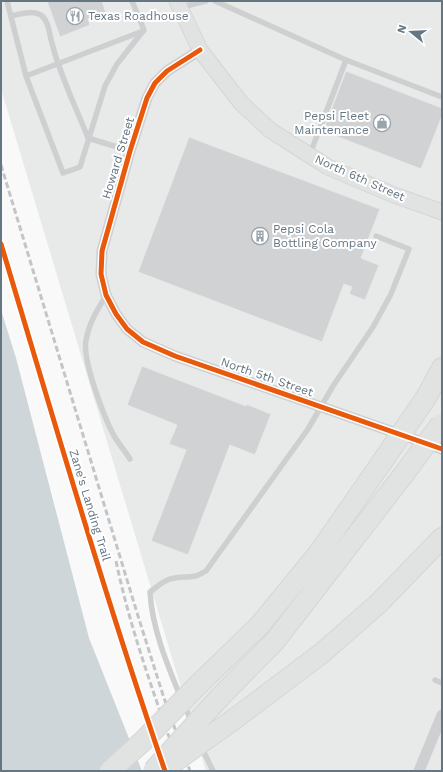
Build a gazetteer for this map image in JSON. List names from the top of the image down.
{
  "streets": {
    "main road": ["North 6th Street"],
    "street": ["Howard Street", "North 5th Street"],
    "cycle path": ["Zane's Landing Trail"]
  },
  "crossings": [
    ["Howard Street", "North 6th Street"],
    ["Howard Street", "North 5th Street"]
  ],
  "places": {
    "restaurant": ["Texas Roadhouse"],
    "shop": ["Pepsi Fleet Maintenance"],
    "building": ["Pepsi Cola Bottling Company"]
  },
  "north": "left"
}
